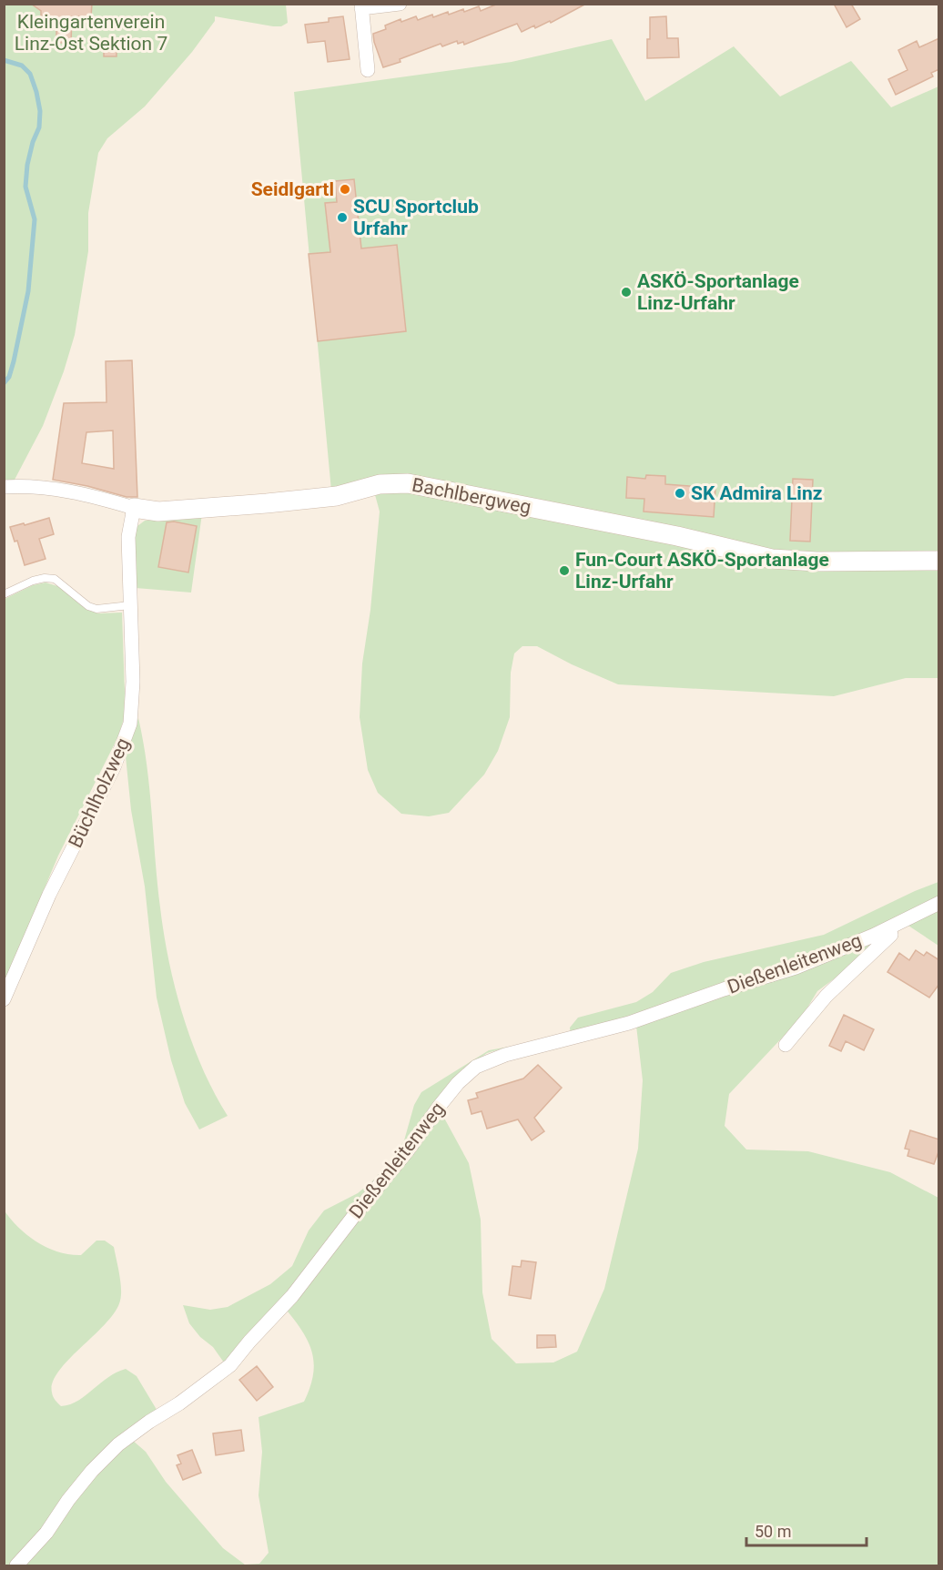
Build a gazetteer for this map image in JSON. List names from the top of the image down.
{
  "streets": {
    "street": ["Bachlbergweg", "Büchlholzweg", "Dießenleitenweg"]
  },
  "crossings": [
    ["Bachlbergweg", "Büchlholzweg"]
  ],
  "parks": ["Kleingartenverein Linz-Ost Sektion 7"],
  "places": [
    "Seidlgartl",
    "SCU Sportclub Urfahr",
    "ASKÖ-Sportanlage Linz-Urfahr",
    "SK Admira Linz",
    "Fun-Court ASKÖ-Sportanlage Linz-Urfahr"
  ],
  "scale_bar": "50 m"
}
